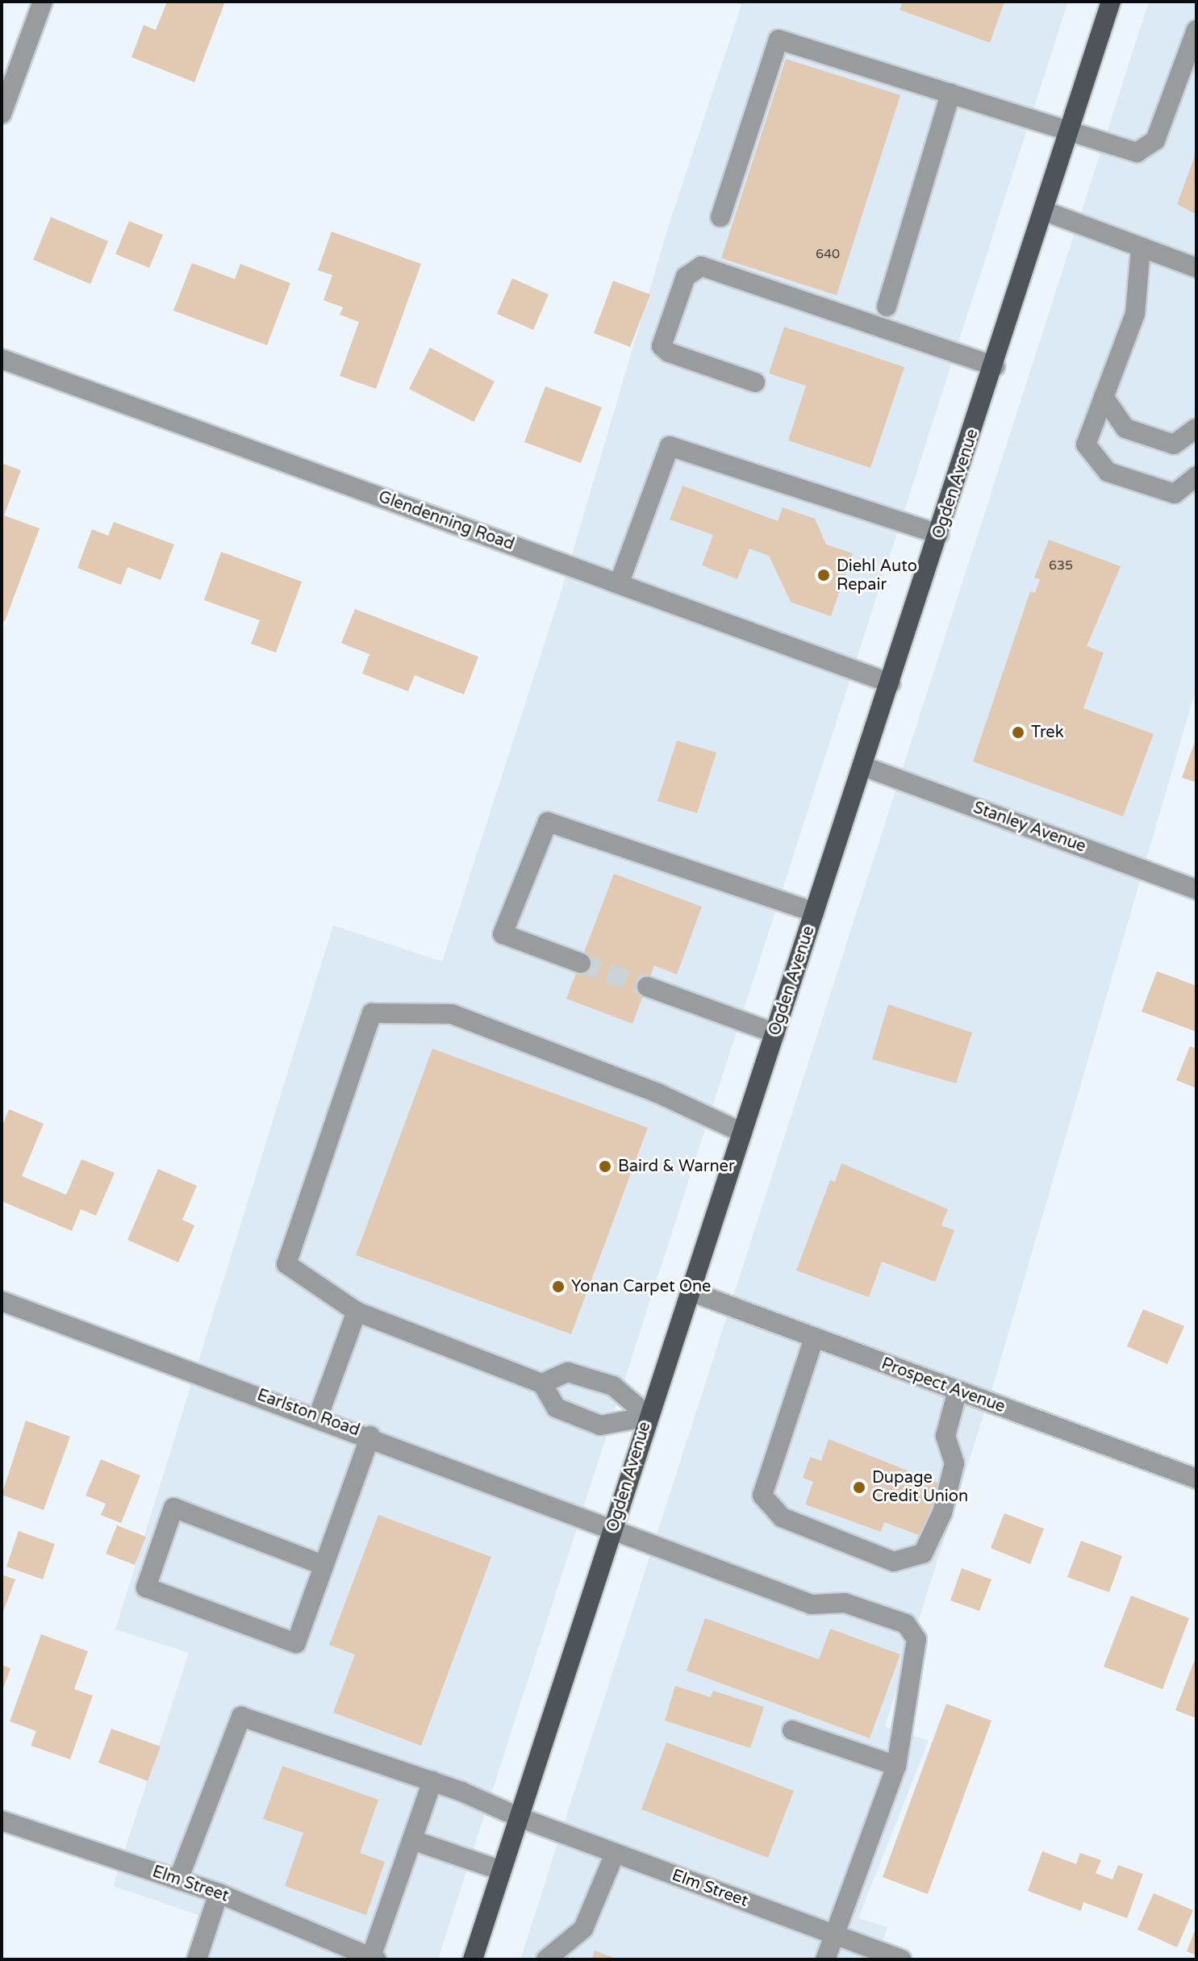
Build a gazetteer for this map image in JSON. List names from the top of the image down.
{
  "streets": {
    "main road": ["Ogden Avenue"],
    "street": [
      "Glendenning Road",
      "Stanley Avenue",
      "Prospect Avenue",
      "Earlston Road",
      "Elm Street"
    ]
  },
  "crossings": [
    ["Ogden Avenue", "Glendenning Road"],
    ["Ogden Avenue", "Stanley Avenue"],
    ["Ogden Avenue", "Prospect Avenue"],
    ["Ogden Avenue", "Earlston Road"],
    ["Ogden Avenue", "Elm Street"],
    ["Earlston Road", "Elm Street"]
  ],
  "places": [
    "Diehl Auto Repair",
    "Trek",
    "Baird & Warner",
    "Yonan Carpet One",
    "Dupage Credit Union"
  ],
  "house_numbers": ["640", "635"]
}
